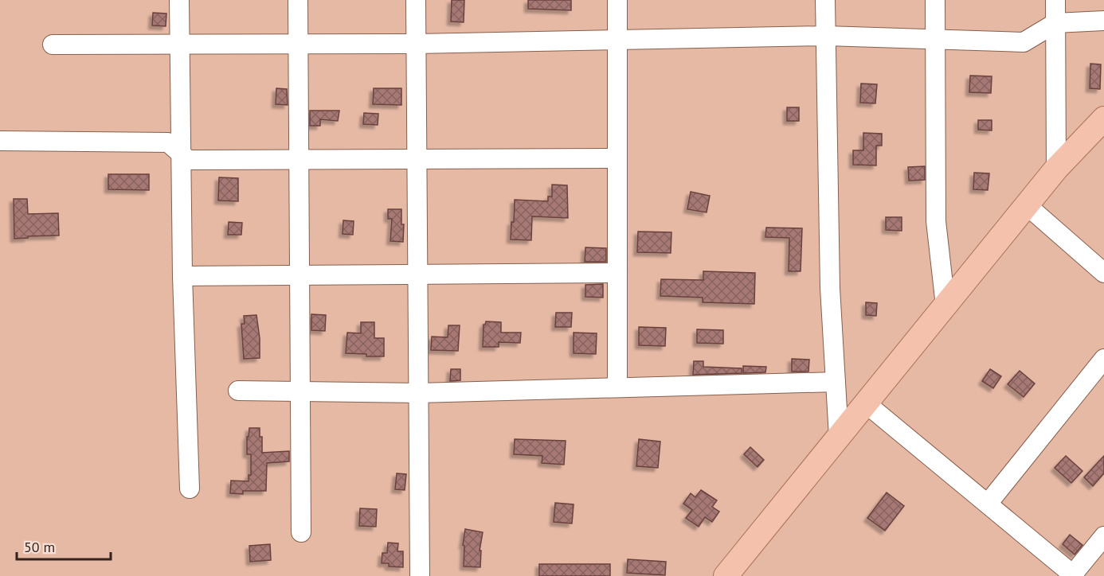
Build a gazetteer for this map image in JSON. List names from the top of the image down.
{
  "scale_bar": "50 m"
}
